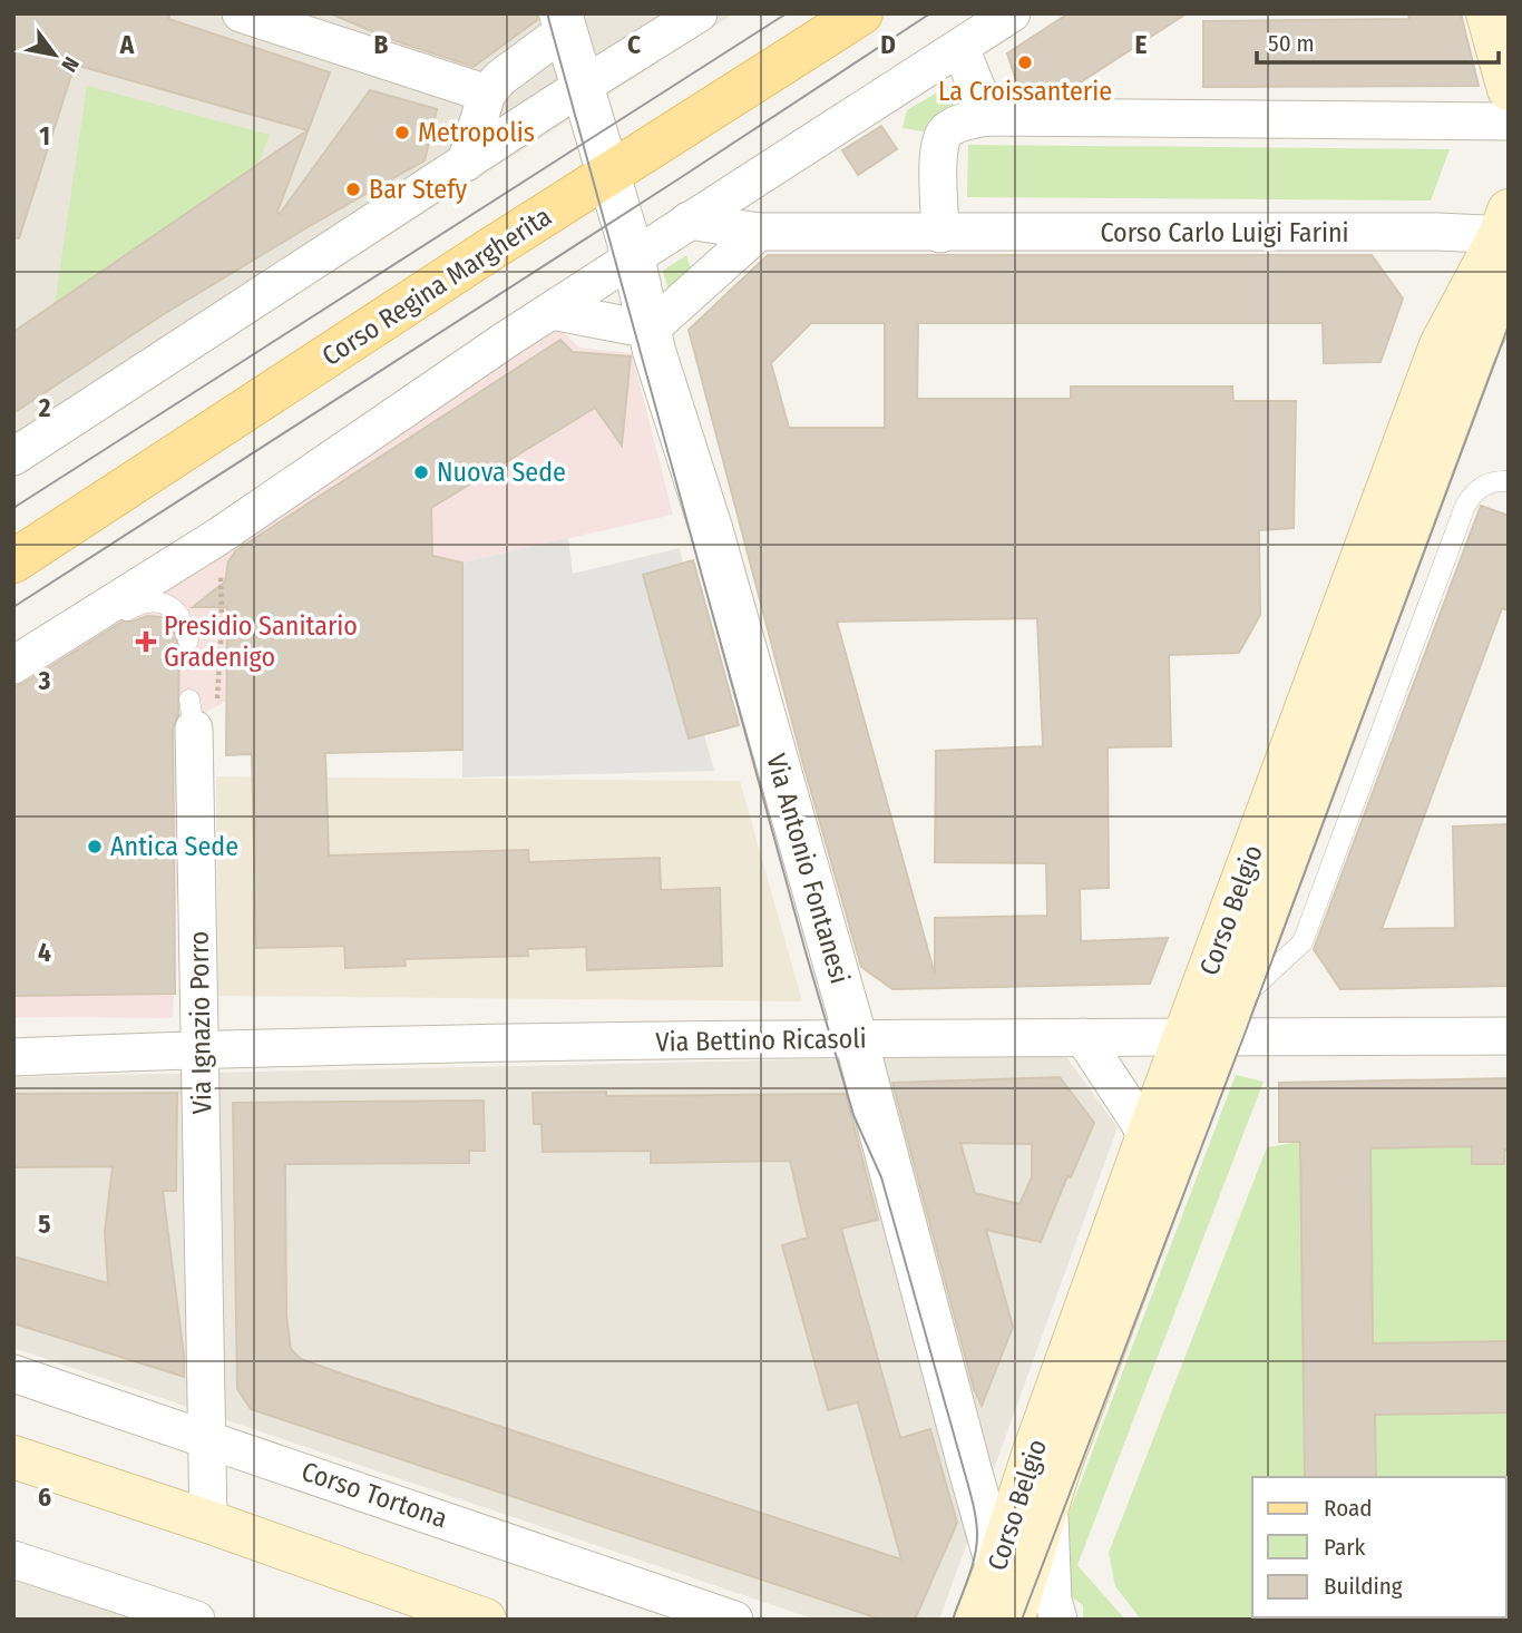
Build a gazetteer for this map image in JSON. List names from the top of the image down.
{
  "streets": {
    "main road": ["Corso Regina Margherita", "Corso Belgio"],
    "street": [
      "Corso Carlo Luigi Farini",
      "Via Antonio Fontanesi",
      "Via Ignazio Porro",
      "Via Bettino Ricasoli",
      "Corso Tortona"
    ]
  },
  "crossings": [
    ["Corso Carlo Luigi Farini", "Corso Belgio"],
    ["Corso Regina Margherita", "Via Antonio Fontanesi"],
    ["Via Antonio Fontanesi", "Corso Belgio"],
    ["Via Antonio Fontanesi", "Via Bettino Ricasoli"],
    ["Corso Belgio", "Via Bettino Ricasoli"],
    ["Via Ignazio Porro", "Via Bettino Ricasoli"],
    ["Via Ignazio Porro", "Corso Tortona"]
  ],
  "places": {
    "other": [
      "La Croissanterie",
      "Metropolis",
      "Bar Stefy",
      "Nuova Sede",
      "Antica Sede"
    ],
    "health": ["Presidio Sanitario Gradenigo"]
  },
  "legend": ["Road", "Park", "Building"],
  "scale_bar": "50 m",
  "north": "bottom right",
  "grid": {
    "columns": [
      "A",
      "B",
      "C",
      "D",
      "E"
    ],
    "rows": [
      "1",
      "2",
      "3",
      "4",
      "5",
      "6"
    ]
  }
}
